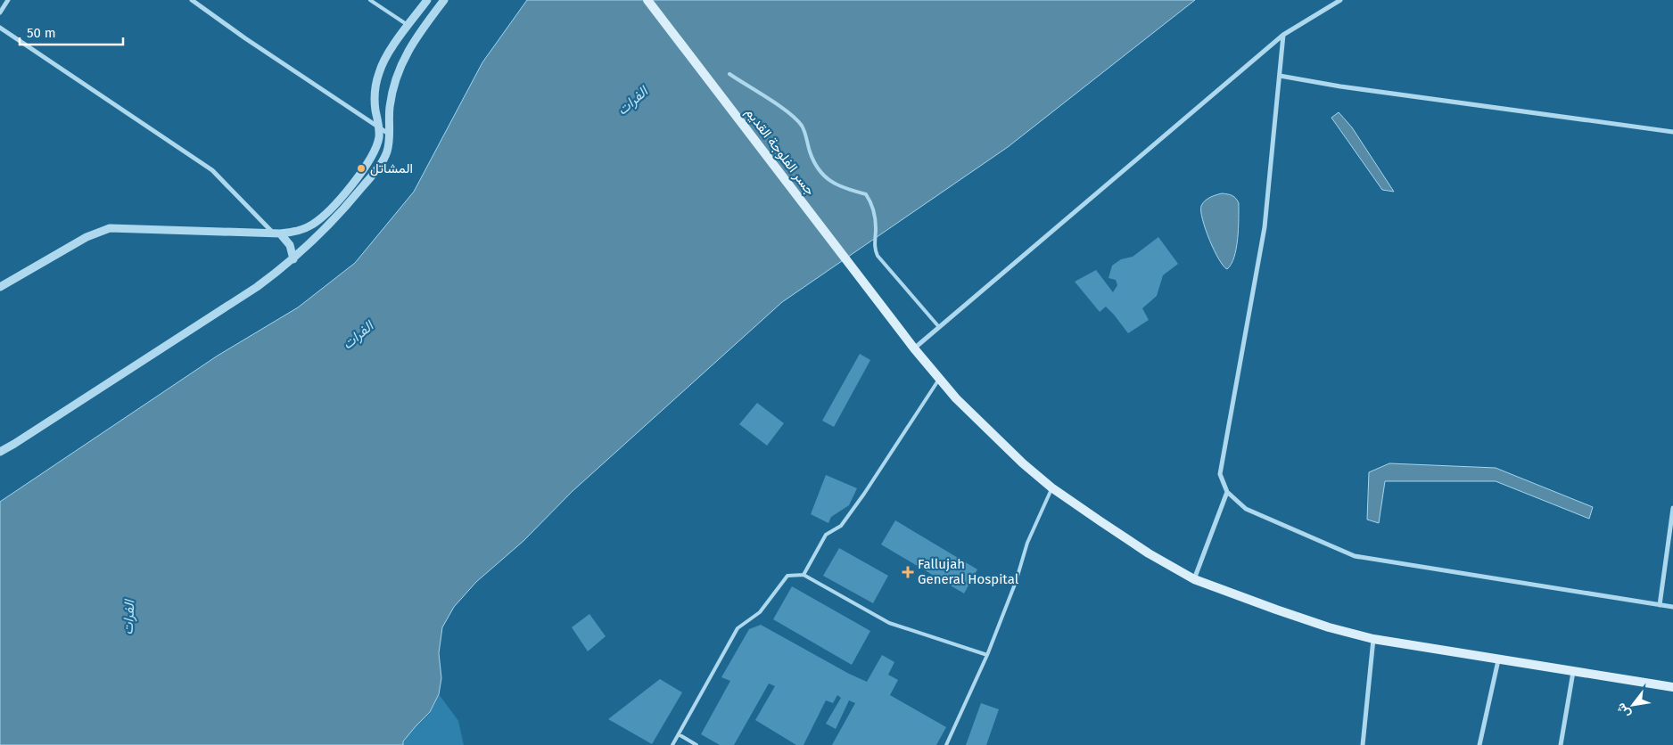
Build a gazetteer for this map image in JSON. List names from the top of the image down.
{
  "streets": {
    "main road": ["جسر الفلوجة القديم"]
  },
  "water": ["الفرات"],
  "places": {
    "other": ["المشاتل"],
    "health": ["Fallujah General Hospital"]
  },
  "scale_bar": "50 m",
  "north": "bottom left"
}
